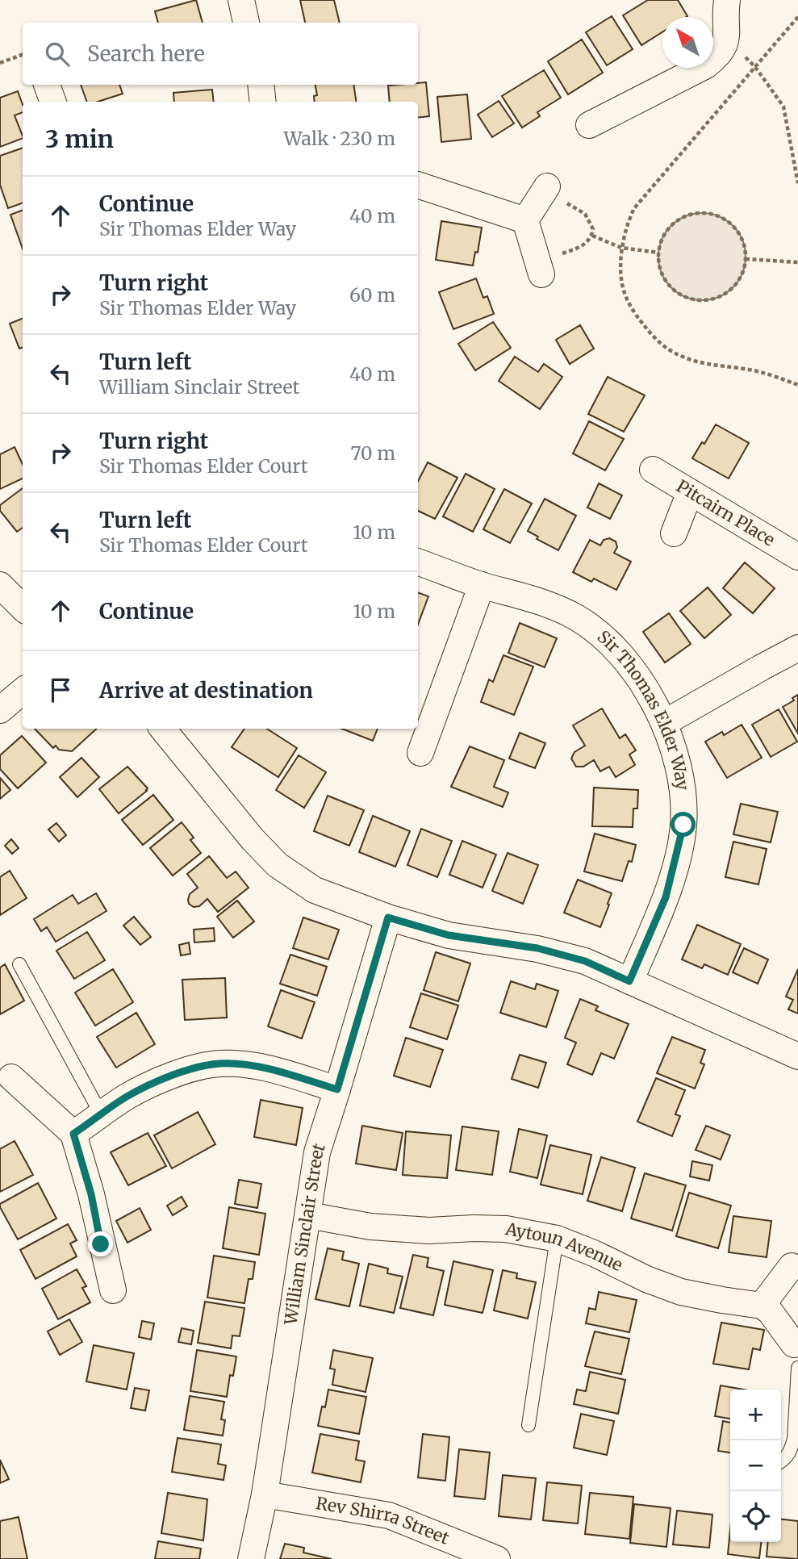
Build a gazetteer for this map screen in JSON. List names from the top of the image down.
{
  "streets": {
    "street": [
      "Pitcairn Place",
      "Sir Thomas Elder Way",
      "William Sinclair Street",
      "Aytoun Avenue",
      "Rev Shirra Street"
    ]
  },
  "crossings": [
    ["William Sinclair Street", "Aytoun Avenue"],
    ["William Sinclair Street", "Rev Shirra Street"]
  ],
  "north": "top left",
  "page": {
    "search": "Search here",
    "heading": ["3 min", "Walk · 230 m"],
    "list": [
      ["Continue", "Sir Thomas Elder Way", "40 m"],
      ["Turn right", "Sir Thomas Elder Way", "60 m"],
      ["Turn left", "William Sinclair Street", "40 m"],
      ["Turn right", "Sir Thomas Elder Court", "70 m"],
      ["Turn left", "Sir Thomas Elder Court", "10 m"],
      ["Continue", "10 m"],
      "Arrive at destination"
    ],
    "map_buttons": ["+", "−"]
  }
}
